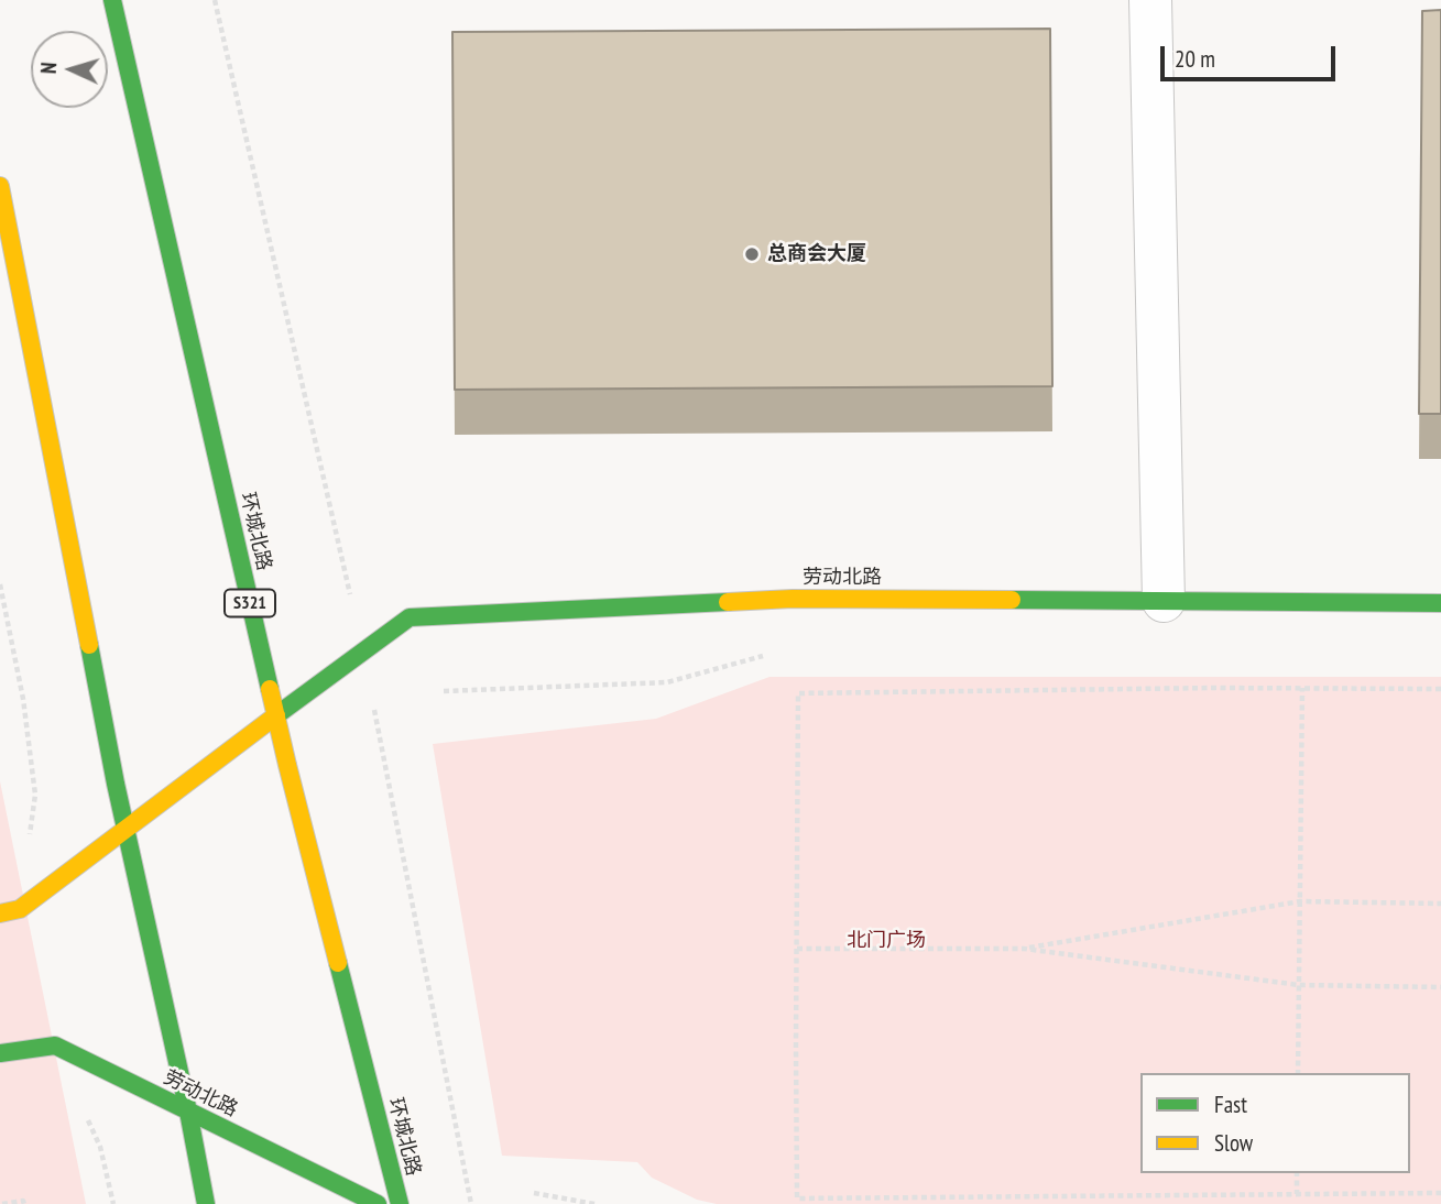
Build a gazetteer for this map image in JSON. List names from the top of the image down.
{
  "streets": {
    "main road": ["环城北路", "劳动北路", "S321"]
  },
  "crossings": [
    ["环城北路", "劳动北路"]
  ],
  "parks": ["北门广场"],
  "places": ["总商会大厦"],
  "legend": ["Fast", "Slow"],
  "scale_bar": "20 m",
  "north": "left"
}
